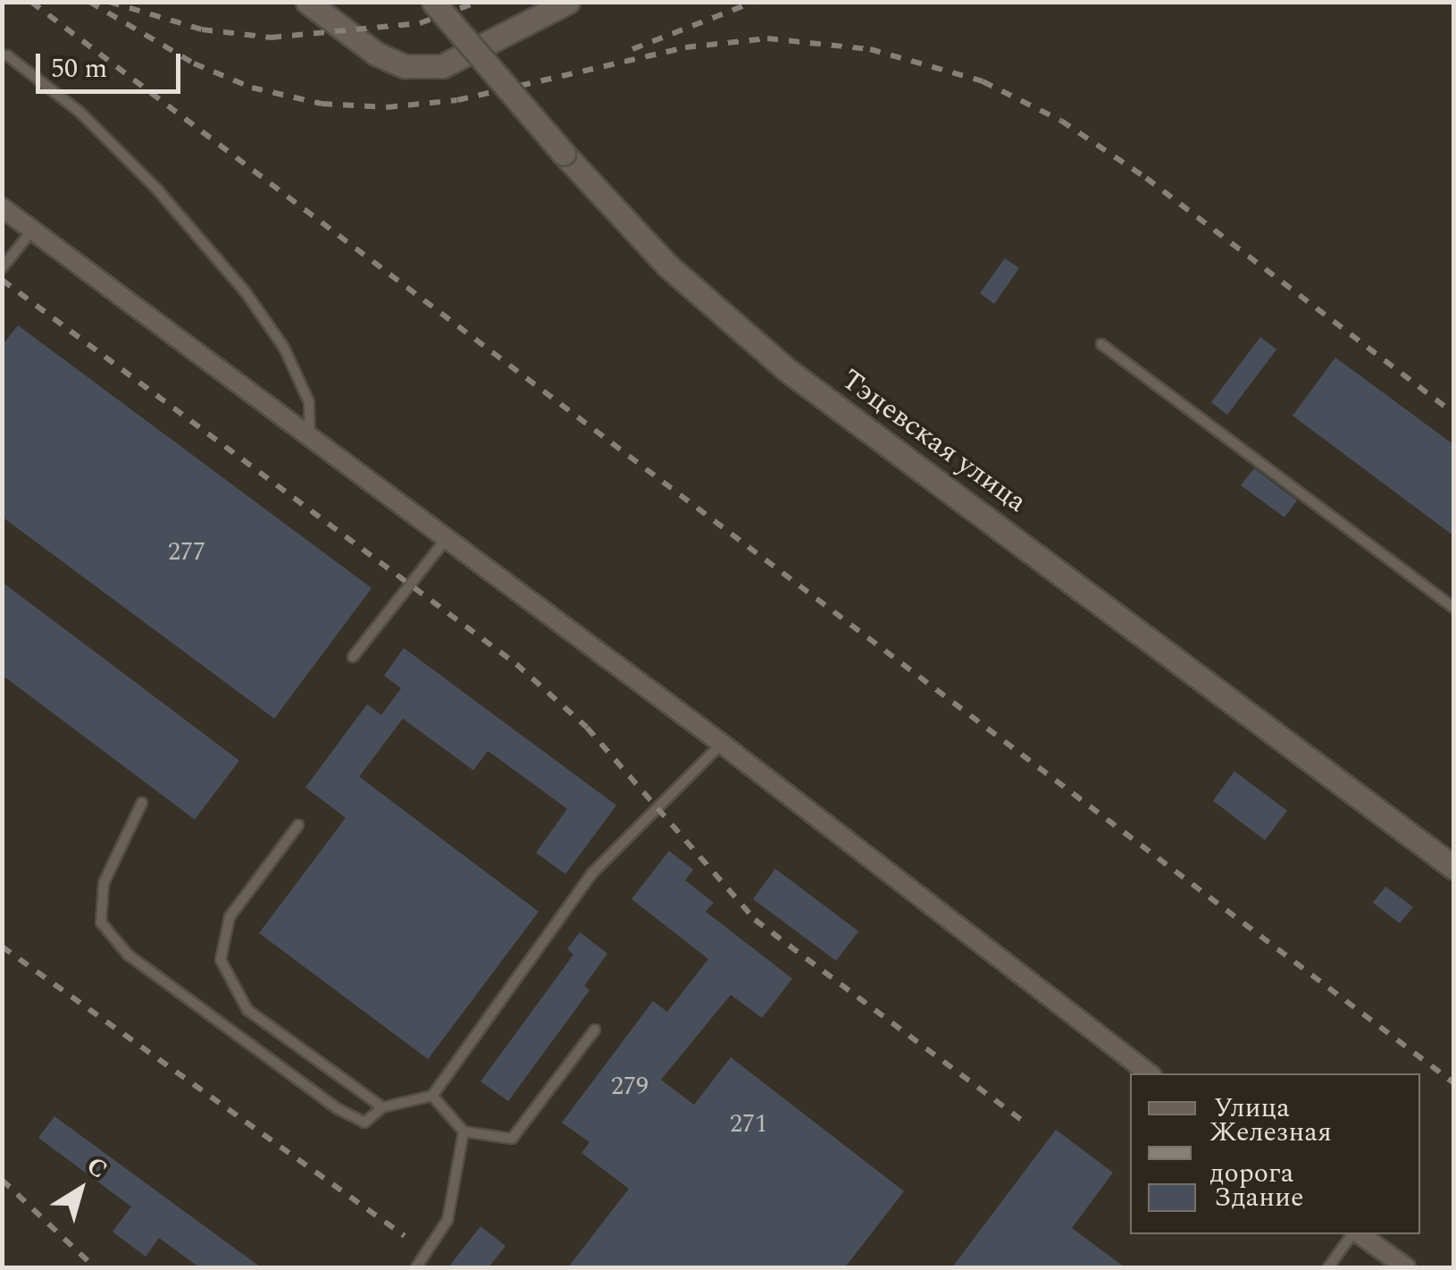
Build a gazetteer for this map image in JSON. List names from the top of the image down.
{
  "streets": {
    "street": ["Тэцевская улица"]
  },
  "house_numbers": ["277", "279", "271"],
  "legend": ["Улица", "Железная дорога", "Здание"],
  "scale_bar": "50 m",
  "north": "top right"
}
